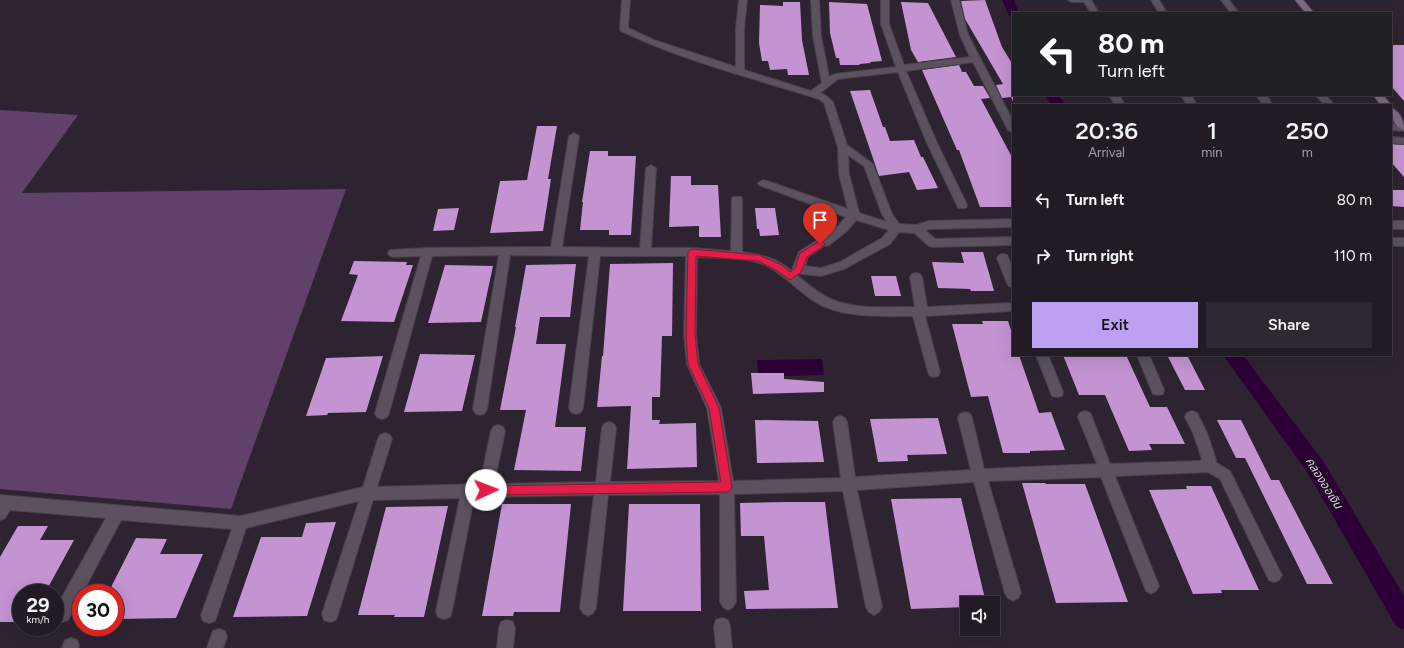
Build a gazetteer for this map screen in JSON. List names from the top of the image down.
{
  "water": ["คลองออเงิน"],
  "page": {
    "turn": ["80 m", "Turn left"],
    "eta": [
      "20:36",
      "Arrival",
      "1",
      "min",
      "250",
      "m"
    ],
    "list": [
      {
        "name": "Turn left",
        "value": "80 m"
      },
      {
        "name": "Turn right",
        "value": "110 m"
      }
    ],
    "buttons": ["Exit", "Share"],
    "speed": "29 km/h",
    "limit": "30"
  }
}
